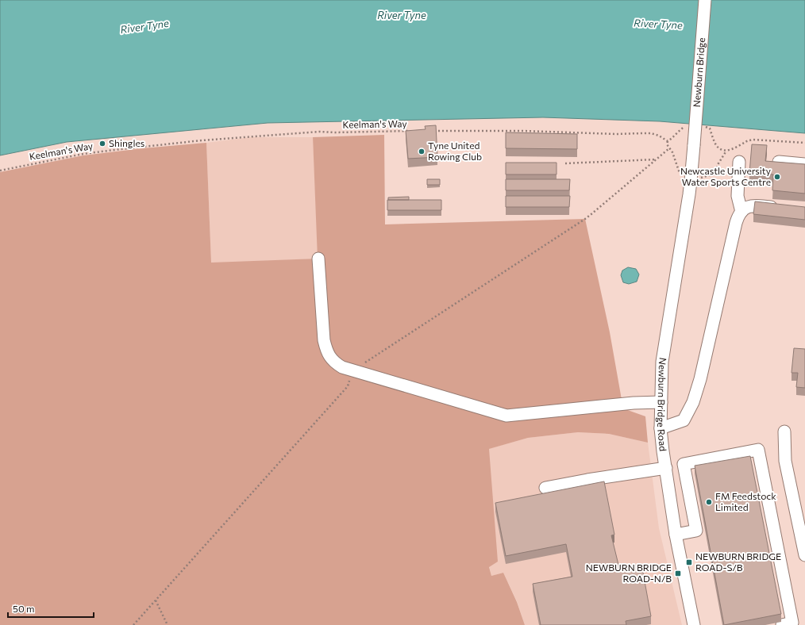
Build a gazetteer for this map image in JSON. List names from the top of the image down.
{
  "streets": {
    "street": ["Newburn Bridge", "Newburn Bridge Road"],
    "path": ["Keelman's Way"]
  },
  "crossings": [
    ["Newburn Bridge", "Newburn Bridge Road"]
  ],
  "water": ["River Tyne"],
  "places": {
    "other": [
      "Shingles",
      "Tyne United Rowing Club",
      "Newcastle University Water Sports Centre",
      "FM Feedstock Limited"
    ],
    "transit": ["NEWBURN BRIDGE ROAD-S/B", "NEWBURN BRIDGE ROAD-N/B"]
  },
  "scale_bar": "50 m"
}
